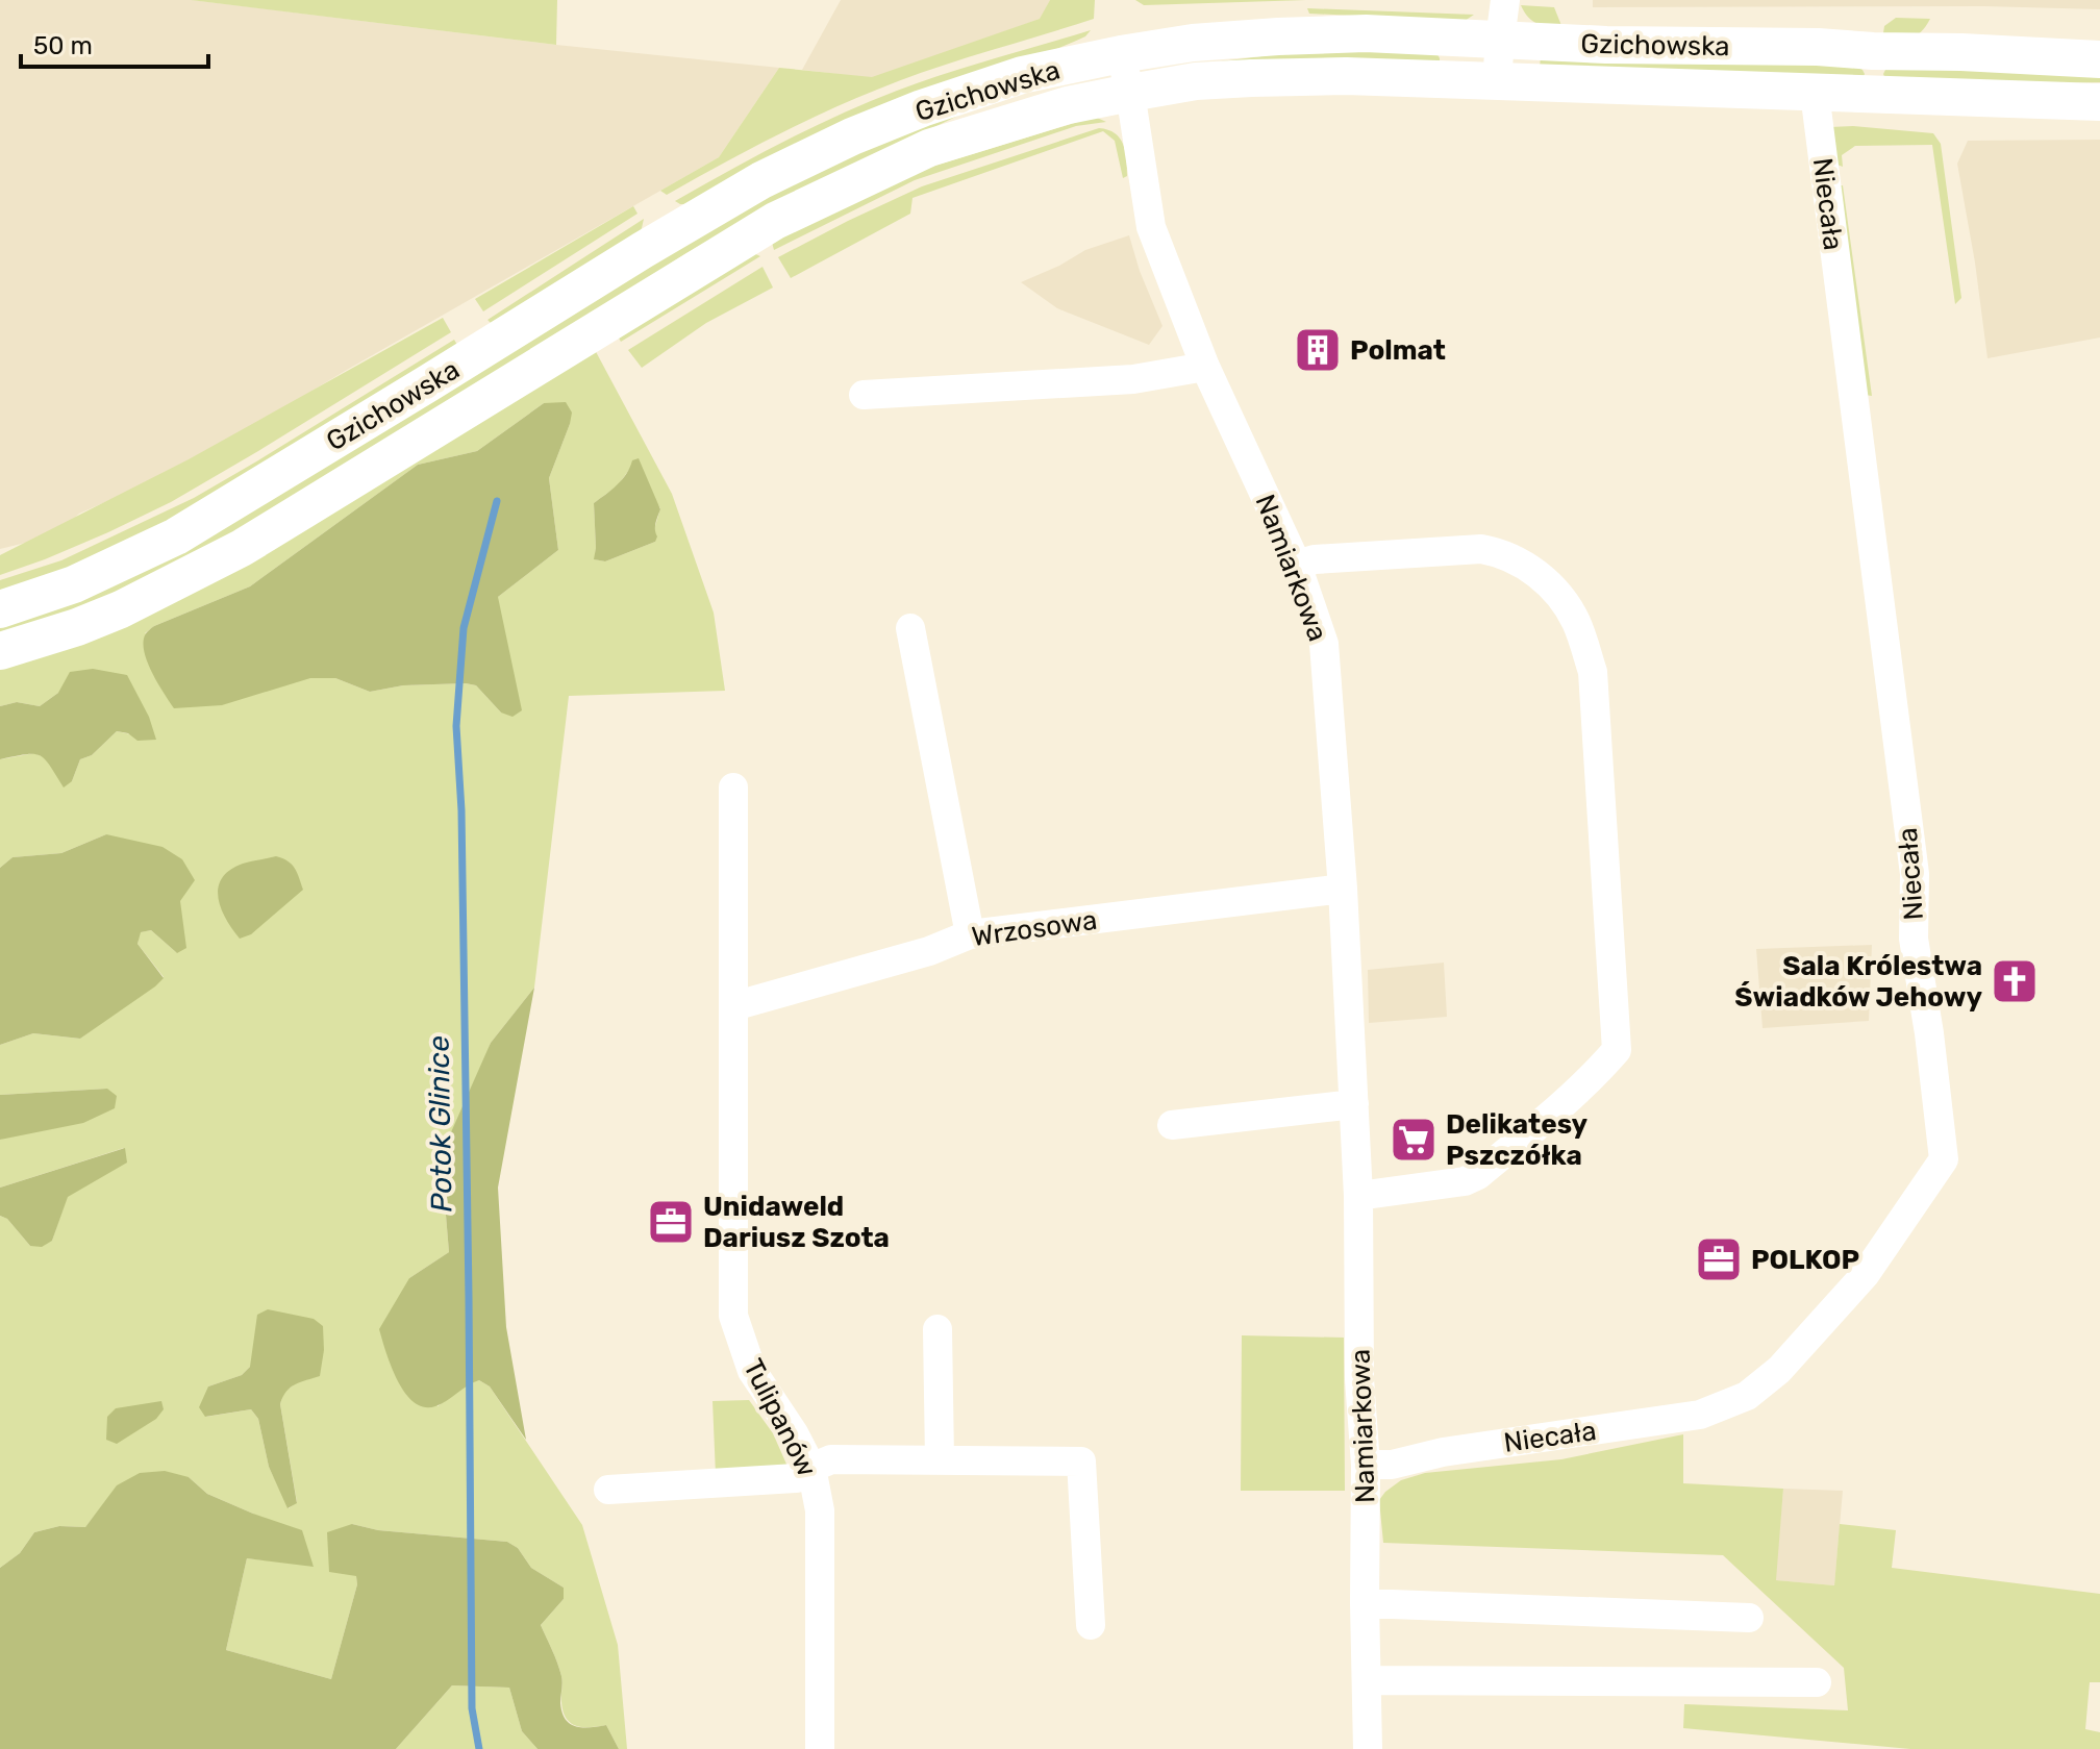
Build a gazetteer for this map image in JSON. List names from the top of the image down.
{
  "streets": {
    "street": [
      "Gzichowska",
      "Niecała",
      "Namiarkowa",
      "Wrzosowa",
      "Tulipanów"
    ]
  },
  "crossings": [
    ["Gzichowska", "Niecała"],
    ["Gzichowska", "Namiarkowa"],
    ["Niecała", "Namiarkowa"],
    ["Namiarkowa", "Wrzosowa"],
    ["Wrzosowa", "Tulipanów"]
  ],
  "water": ["Potok Glinice"],
  "places": {
    "building": ["Polmat"],
    "church": ["Sala Królestwa Świadków Jehowy"],
    "supermarket": ["Delikatesy Pszczółka"],
    "office": ["Unidaweld Dariusz Szota", "POLKOP"]
  },
  "scale_bar": "50 m"
}
